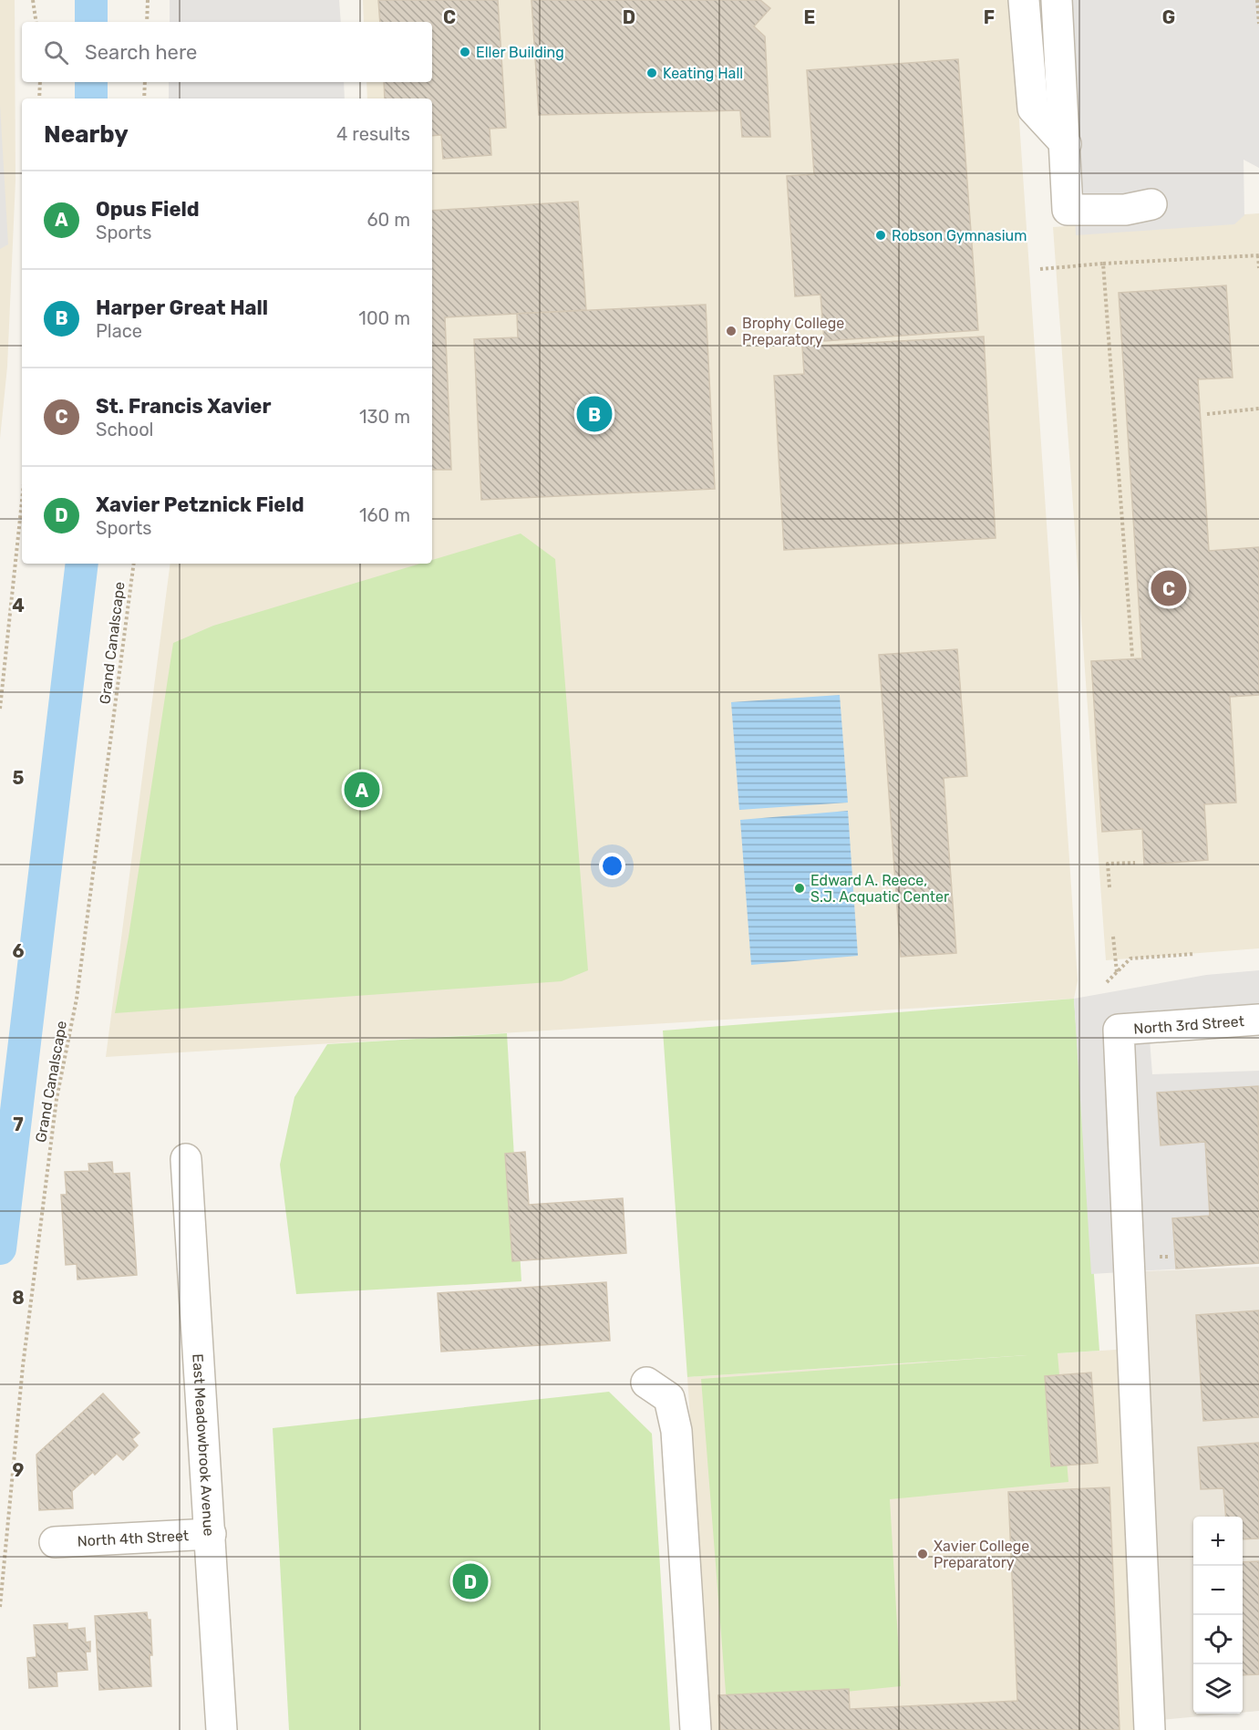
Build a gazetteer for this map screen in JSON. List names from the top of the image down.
{
  "streets": {
    "street": ["North 3rd Street", "East Meadowbrook Avenue", "North 4th Street"],
    "path": ["Grand Canalscape"]
  },
  "crossings": [
    ["East Meadowbrook Avenue", "North 4th Street"]
  ],
  "places": [
    "Eller Building",
    "Keating Hall",
    "Robson Gymnasium",
    "Brophy College Preparatory",
    "Edward A. Reece, S.J. Acquatic Center",
    "Xavier College Preparatory"
  ],
  "page": {
    "search": "Search here",
    "heading": ["Nearby", "4 results"],
    "list": [
      {
        "mark": "A",
        "name": "Opus Field",
        "note": "Sports",
        "value": "60 m"
      },
      {
        "mark": "B",
        "name": "Harper Great Hall",
        "note": "Place",
        "value": "100 m"
      },
      {
        "mark": "C",
        "name": "St. Francis Xavier",
        "note": "School",
        "value": "130 m"
      },
      {
        "mark": "D",
        "name": "Xavier Petznick Field",
        "note": "Sports",
        "value": "160 m"
      }
    ],
    "pins": [
      "B",
      "C",
      "A",
      "D"
    ],
    "map_buttons": ["+", "−"]
  },
  "grid": {
    "columns": [
      "C",
      "D",
      "E",
      "F",
      "G"
    ],
    "rows": [
      "4",
      "5",
      "6",
      "7",
      "8",
      "9"
    ]
  }
}
